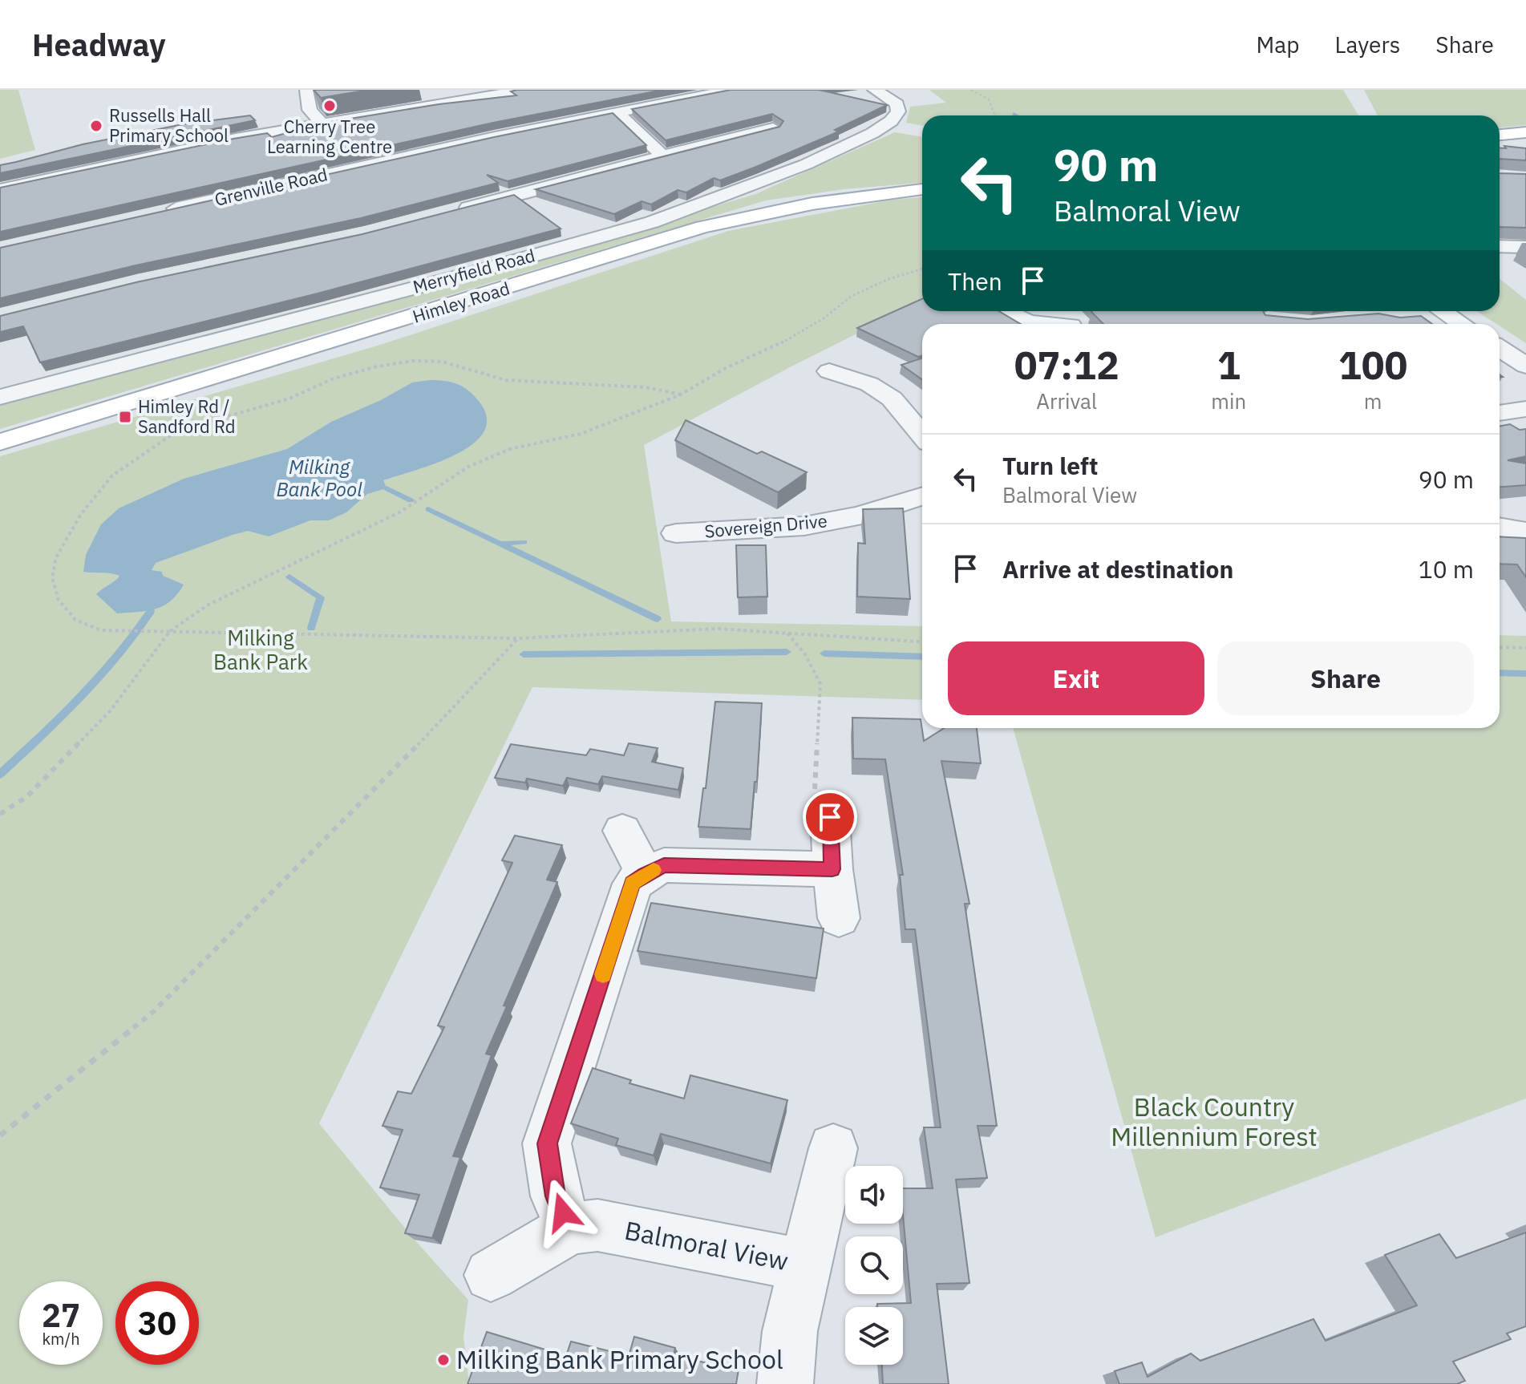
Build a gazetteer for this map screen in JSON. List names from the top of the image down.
{
  "streets": {
    "main road": ["Himley Road"],
    "street": [
      "Grenville Road",
      "Merryfield Road",
      "Sovereign Drive",
      "Balmoral View"
    ]
  },
  "water": ["Milking Bank Pool"],
  "parks": ["Milking Bank Park", "Black Country Millennium Forest"],
  "places": {
    "other": ["Cherry Tree Learning Centre", "Russells Hall Primary School", "Milking Bank Primary School"],
    "transit": ["Himley Rd / Sandford Rd"]
  },
  "page": {
    "header": "Headway",
    "nav": ["Map", "Layers", "Share"],
    "turn": ["90 m", "Balmoral View"],
    "then": "Then",
    "eta": [
      "07:12",
      "Arrival",
      "1",
      "min",
      "100",
      "m"
    ],
    "list": [
      {
        "name": "Turn left",
        "note": "Balmoral View",
        "value": "90 m"
      },
      {
        "name": "Arrive at destination",
        "value": "10 m"
      }
    ],
    "buttons": ["Exit", "Share"],
    "speed": "27 km/h",
    "limit": "30"
  }
}
